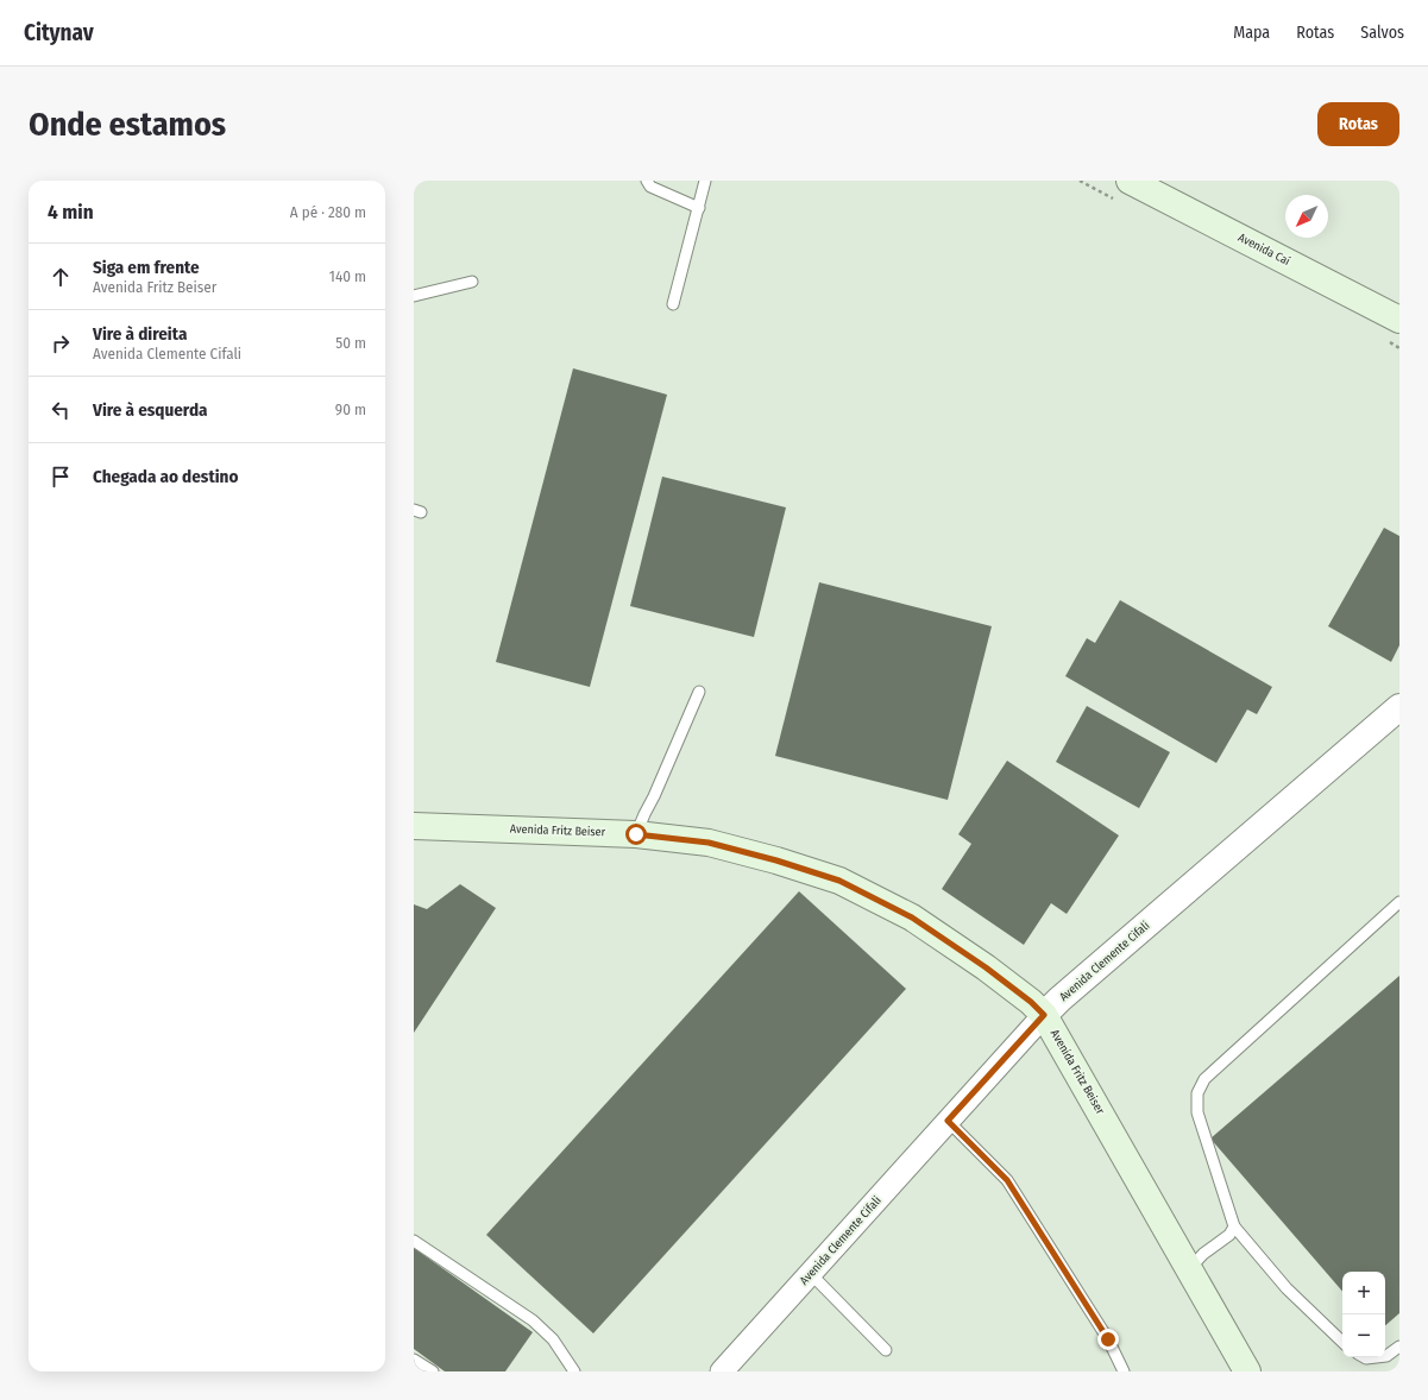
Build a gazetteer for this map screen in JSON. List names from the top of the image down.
{
  "streets": {
    "main road": ["Avenida Caí", "Avenida Fritz Beiser"],
    "street": ["Avenida Clemente Cifali"]
  },
  "crossings": [
    ["Avenida Fritz Beiser", "Avenida Clemente Cifali"]
  ],
  "north": "bottom left",
  "page": {
    "header": "Citynav",
    "nav": ["Mapa", "Rotas", "Salvos"],
    "buttons": "Rotas",
    "title": "Onde estamos",
    "heading": ["4 min", "A pé · 280 m"],
    "list": [
      ["Siga em frente", "Avenida Fritz Beiser", "140 m"],
      ["Vire à direita", "Avenida Clemente Cifali", "50 m"],
      ["Vire à esquerda", "90 m"],
      "Chegada ao destino"
    ],
    "map_buttons": ["+", "−"]
  }
}
